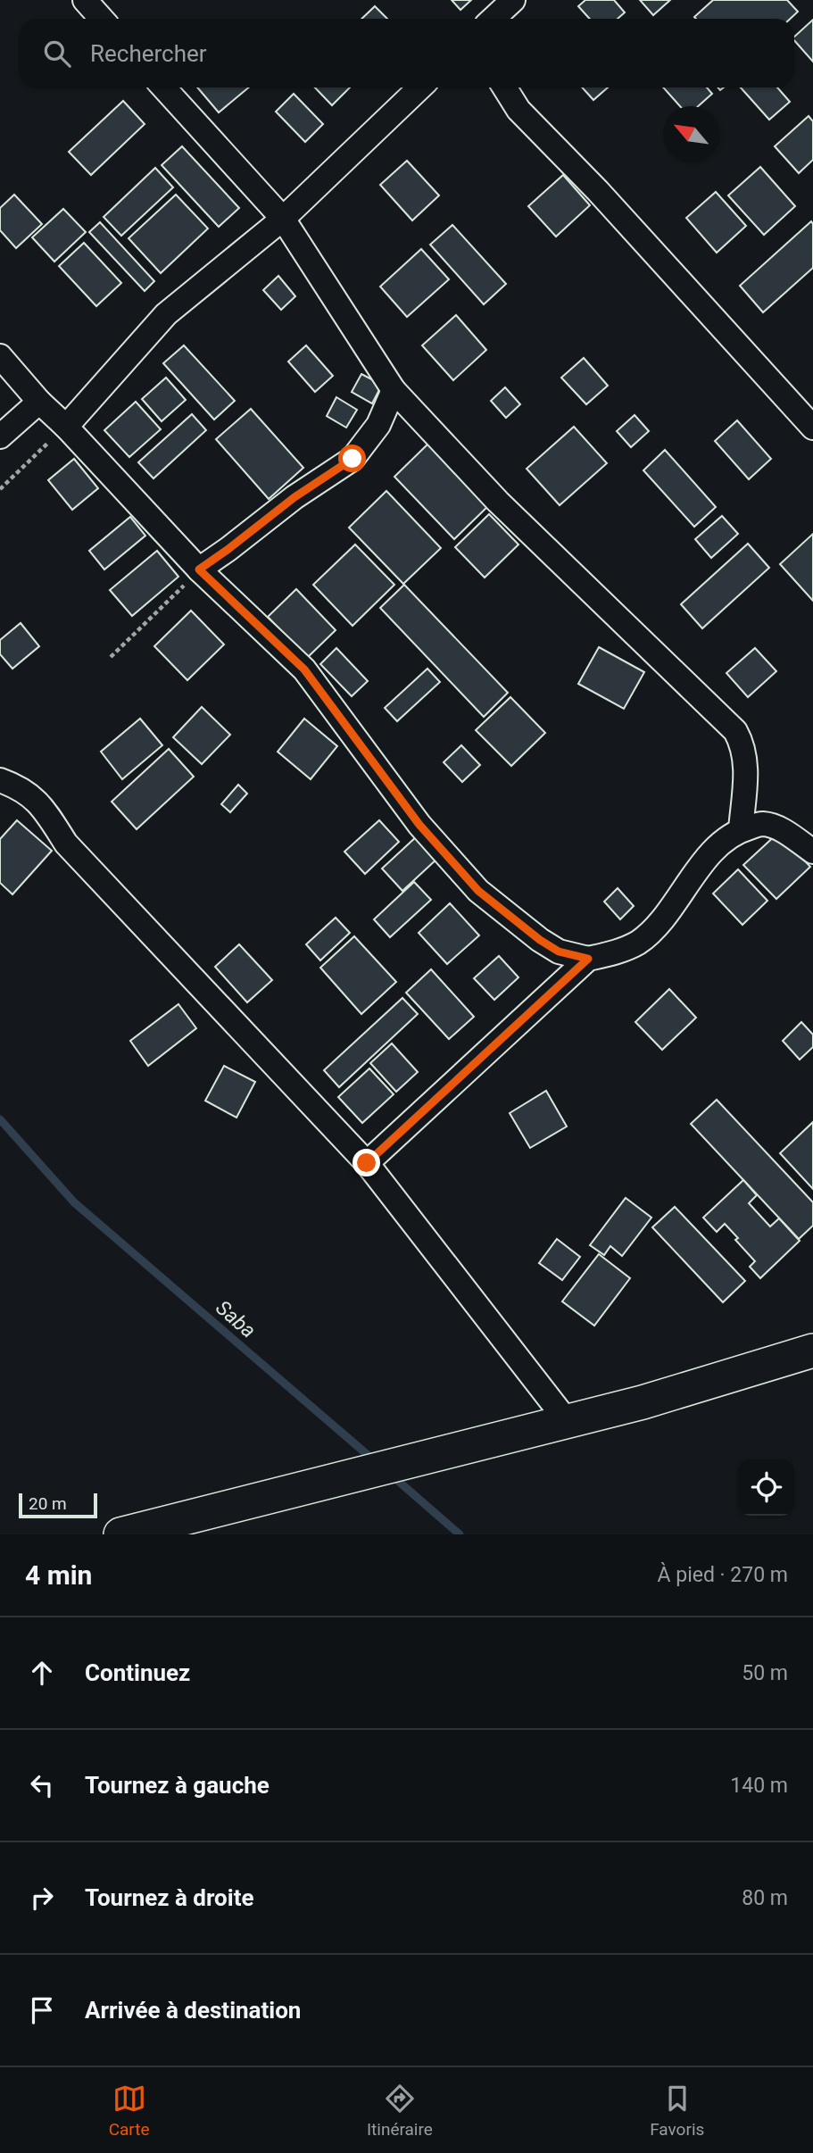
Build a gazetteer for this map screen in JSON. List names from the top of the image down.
{
  "water": ["Saba"],
  "scale_bar": "20 m",
  "north": "top left",
  "page": {
    "search": "Rechercher",
    "scale": "20 m",
    "heading": ["4 min", "À pied · 270 m"],
    "list": [
      ["Continuez", "50 m"],
      ["Tournez à gauche", "140 m"],
      ["Tournez à droite", "80 m"],
      "Arrivée à destination"
    ],
    "nav": ["Carte", "Itinéraire", "Favoris"]
  }
}
